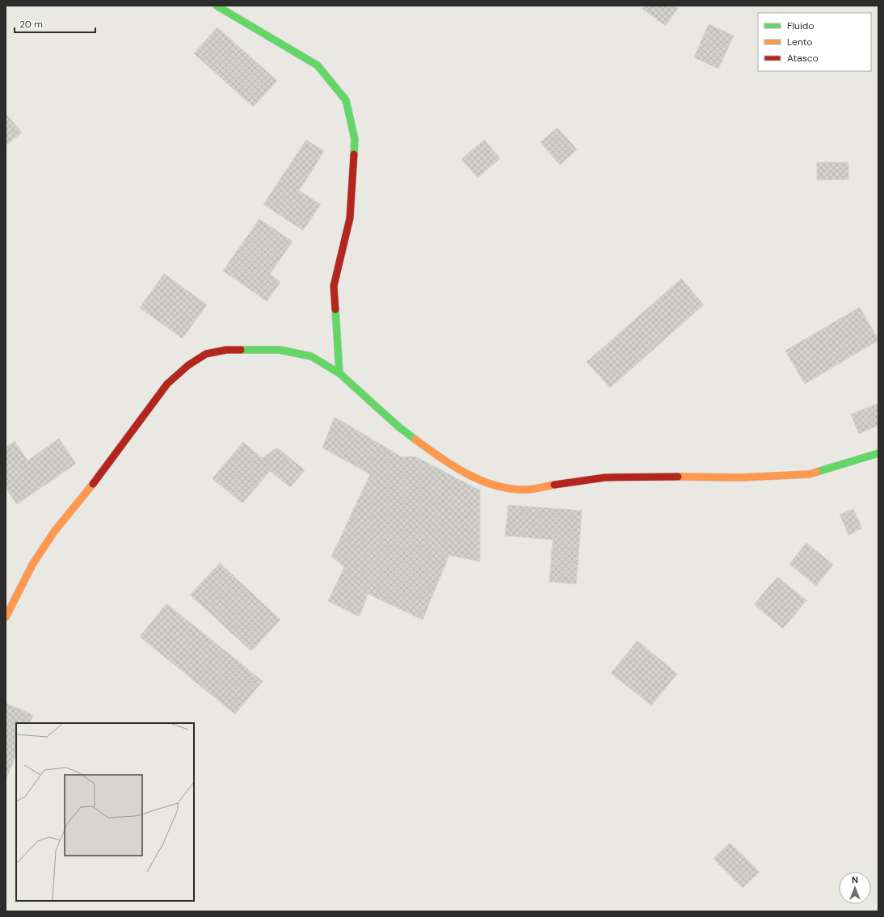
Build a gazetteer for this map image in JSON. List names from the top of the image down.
{
  "legend": ["Fluido", "Lento", "Atasco"],
  "scale_bar": "20 m",
  "north": "top"
}
